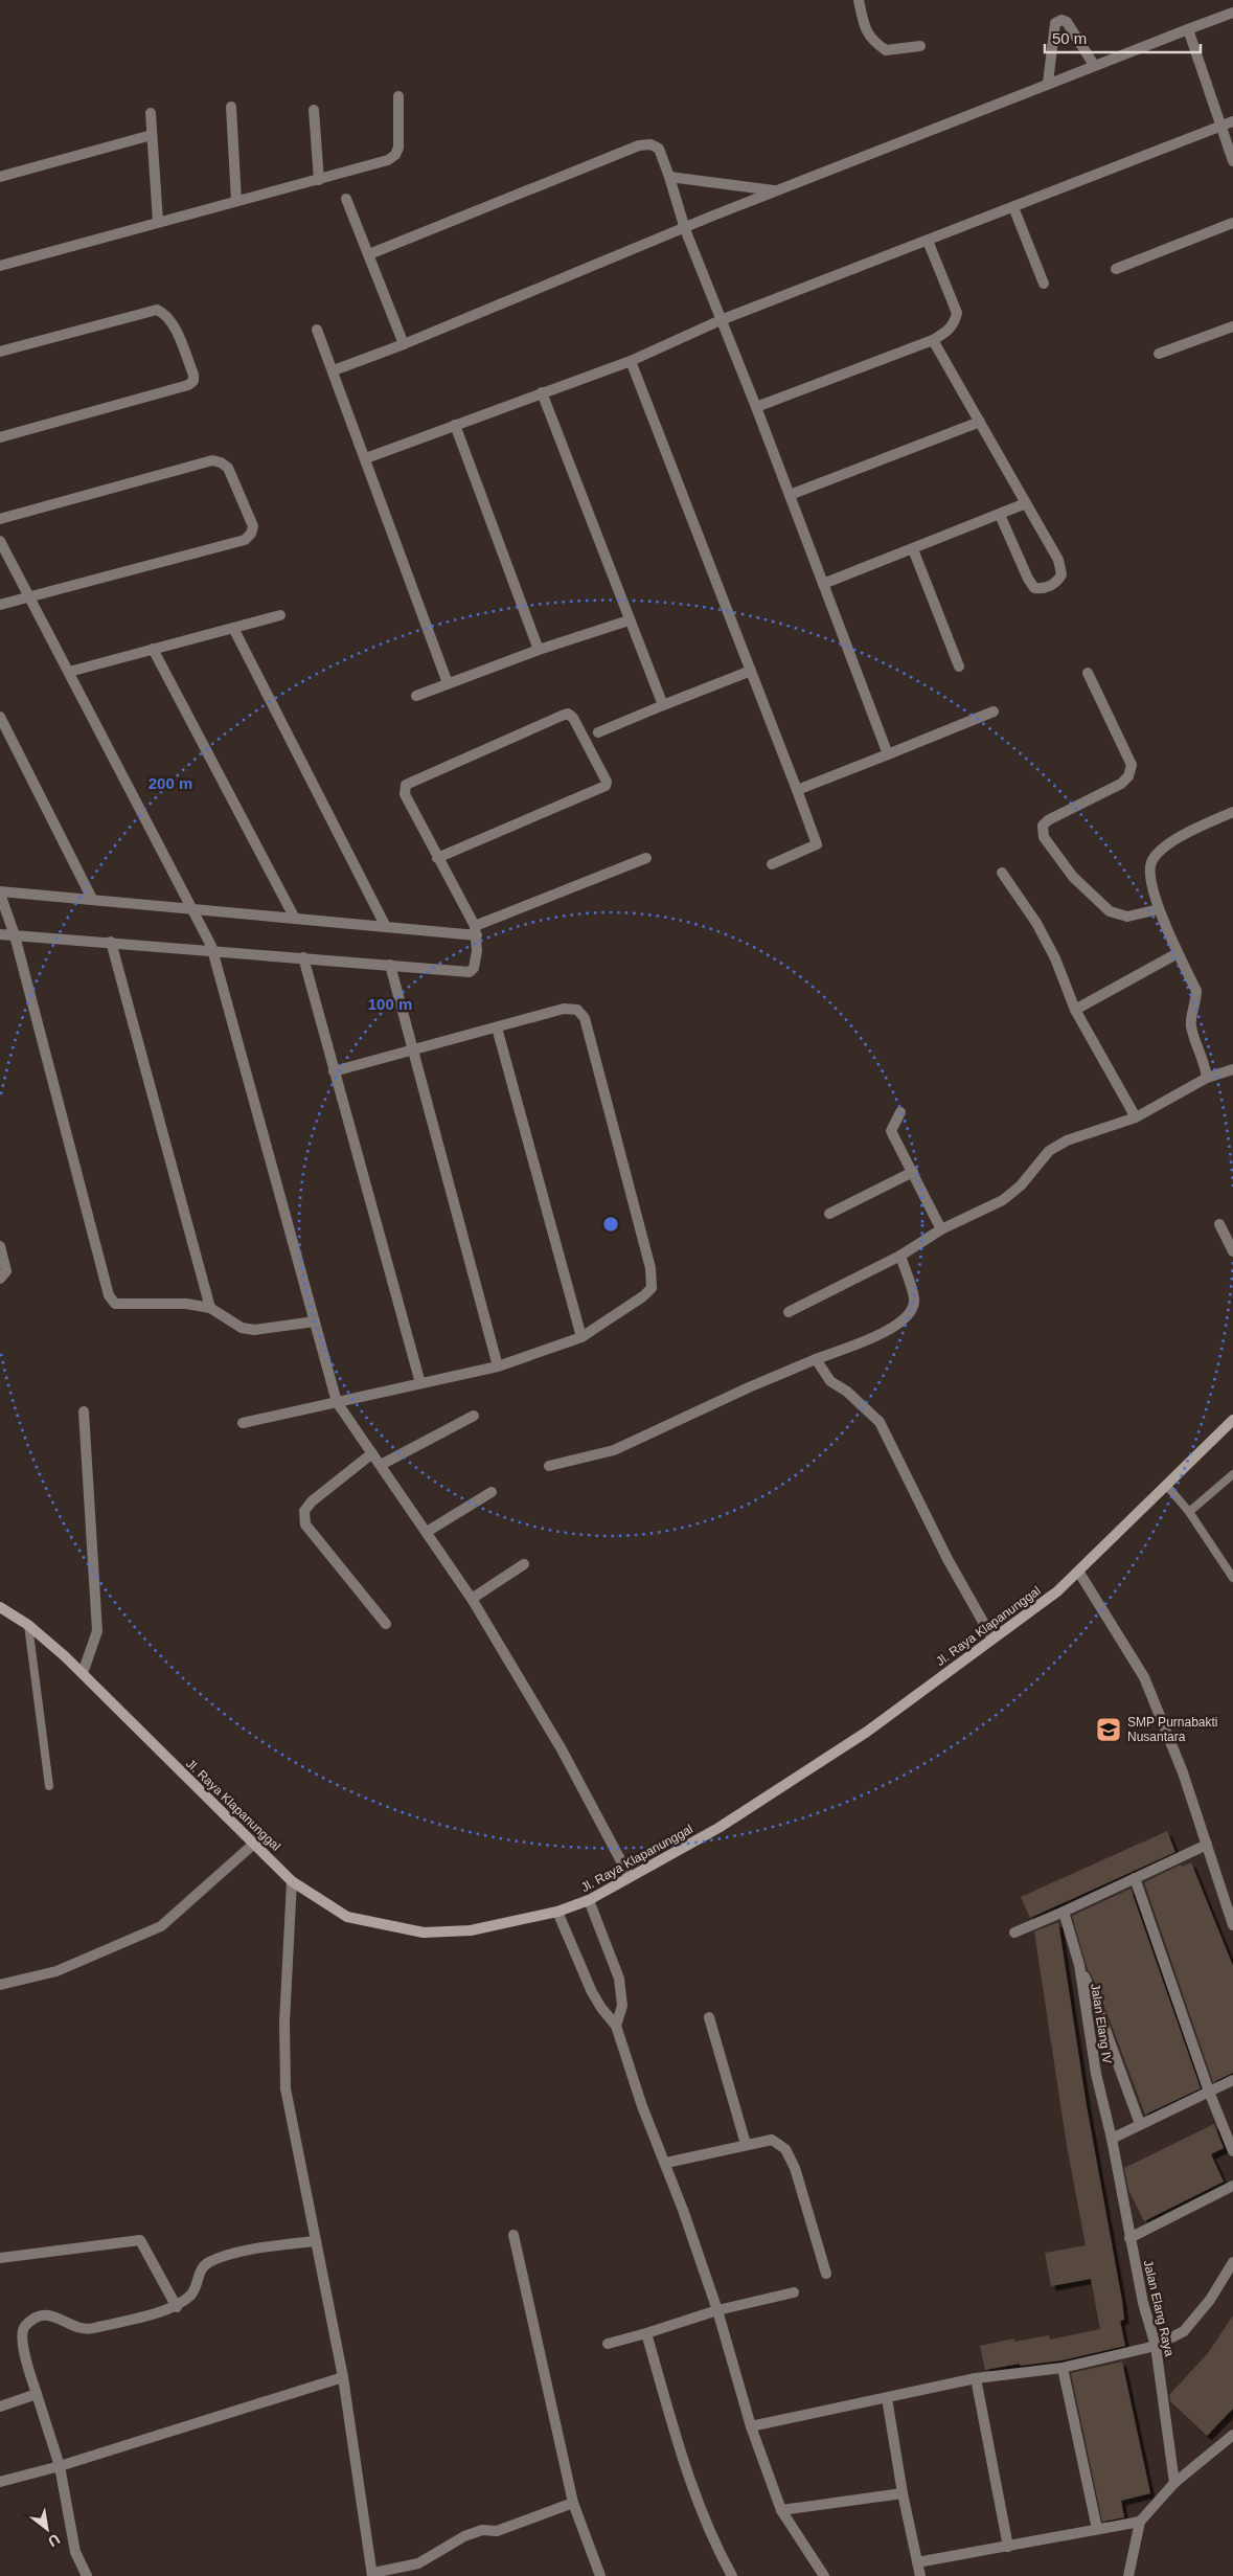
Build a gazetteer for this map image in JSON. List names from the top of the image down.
{
  "streets": {
    "street": ["Jl. Raya Klapanunggal", "Jalan Elang IV", "Jalan Elang Raya"]
  },
  "crossings": [
    ["Jalan Elang IV", "Jalan Elang Raya"]
  ],
  "places": {
    "school or university": ["SMP Purnabakti Nusantara"]
  },
  "scale_bar": "50 m",
  "north": "bottom right",
  "rings": ["200 m", "100 m"]
}
